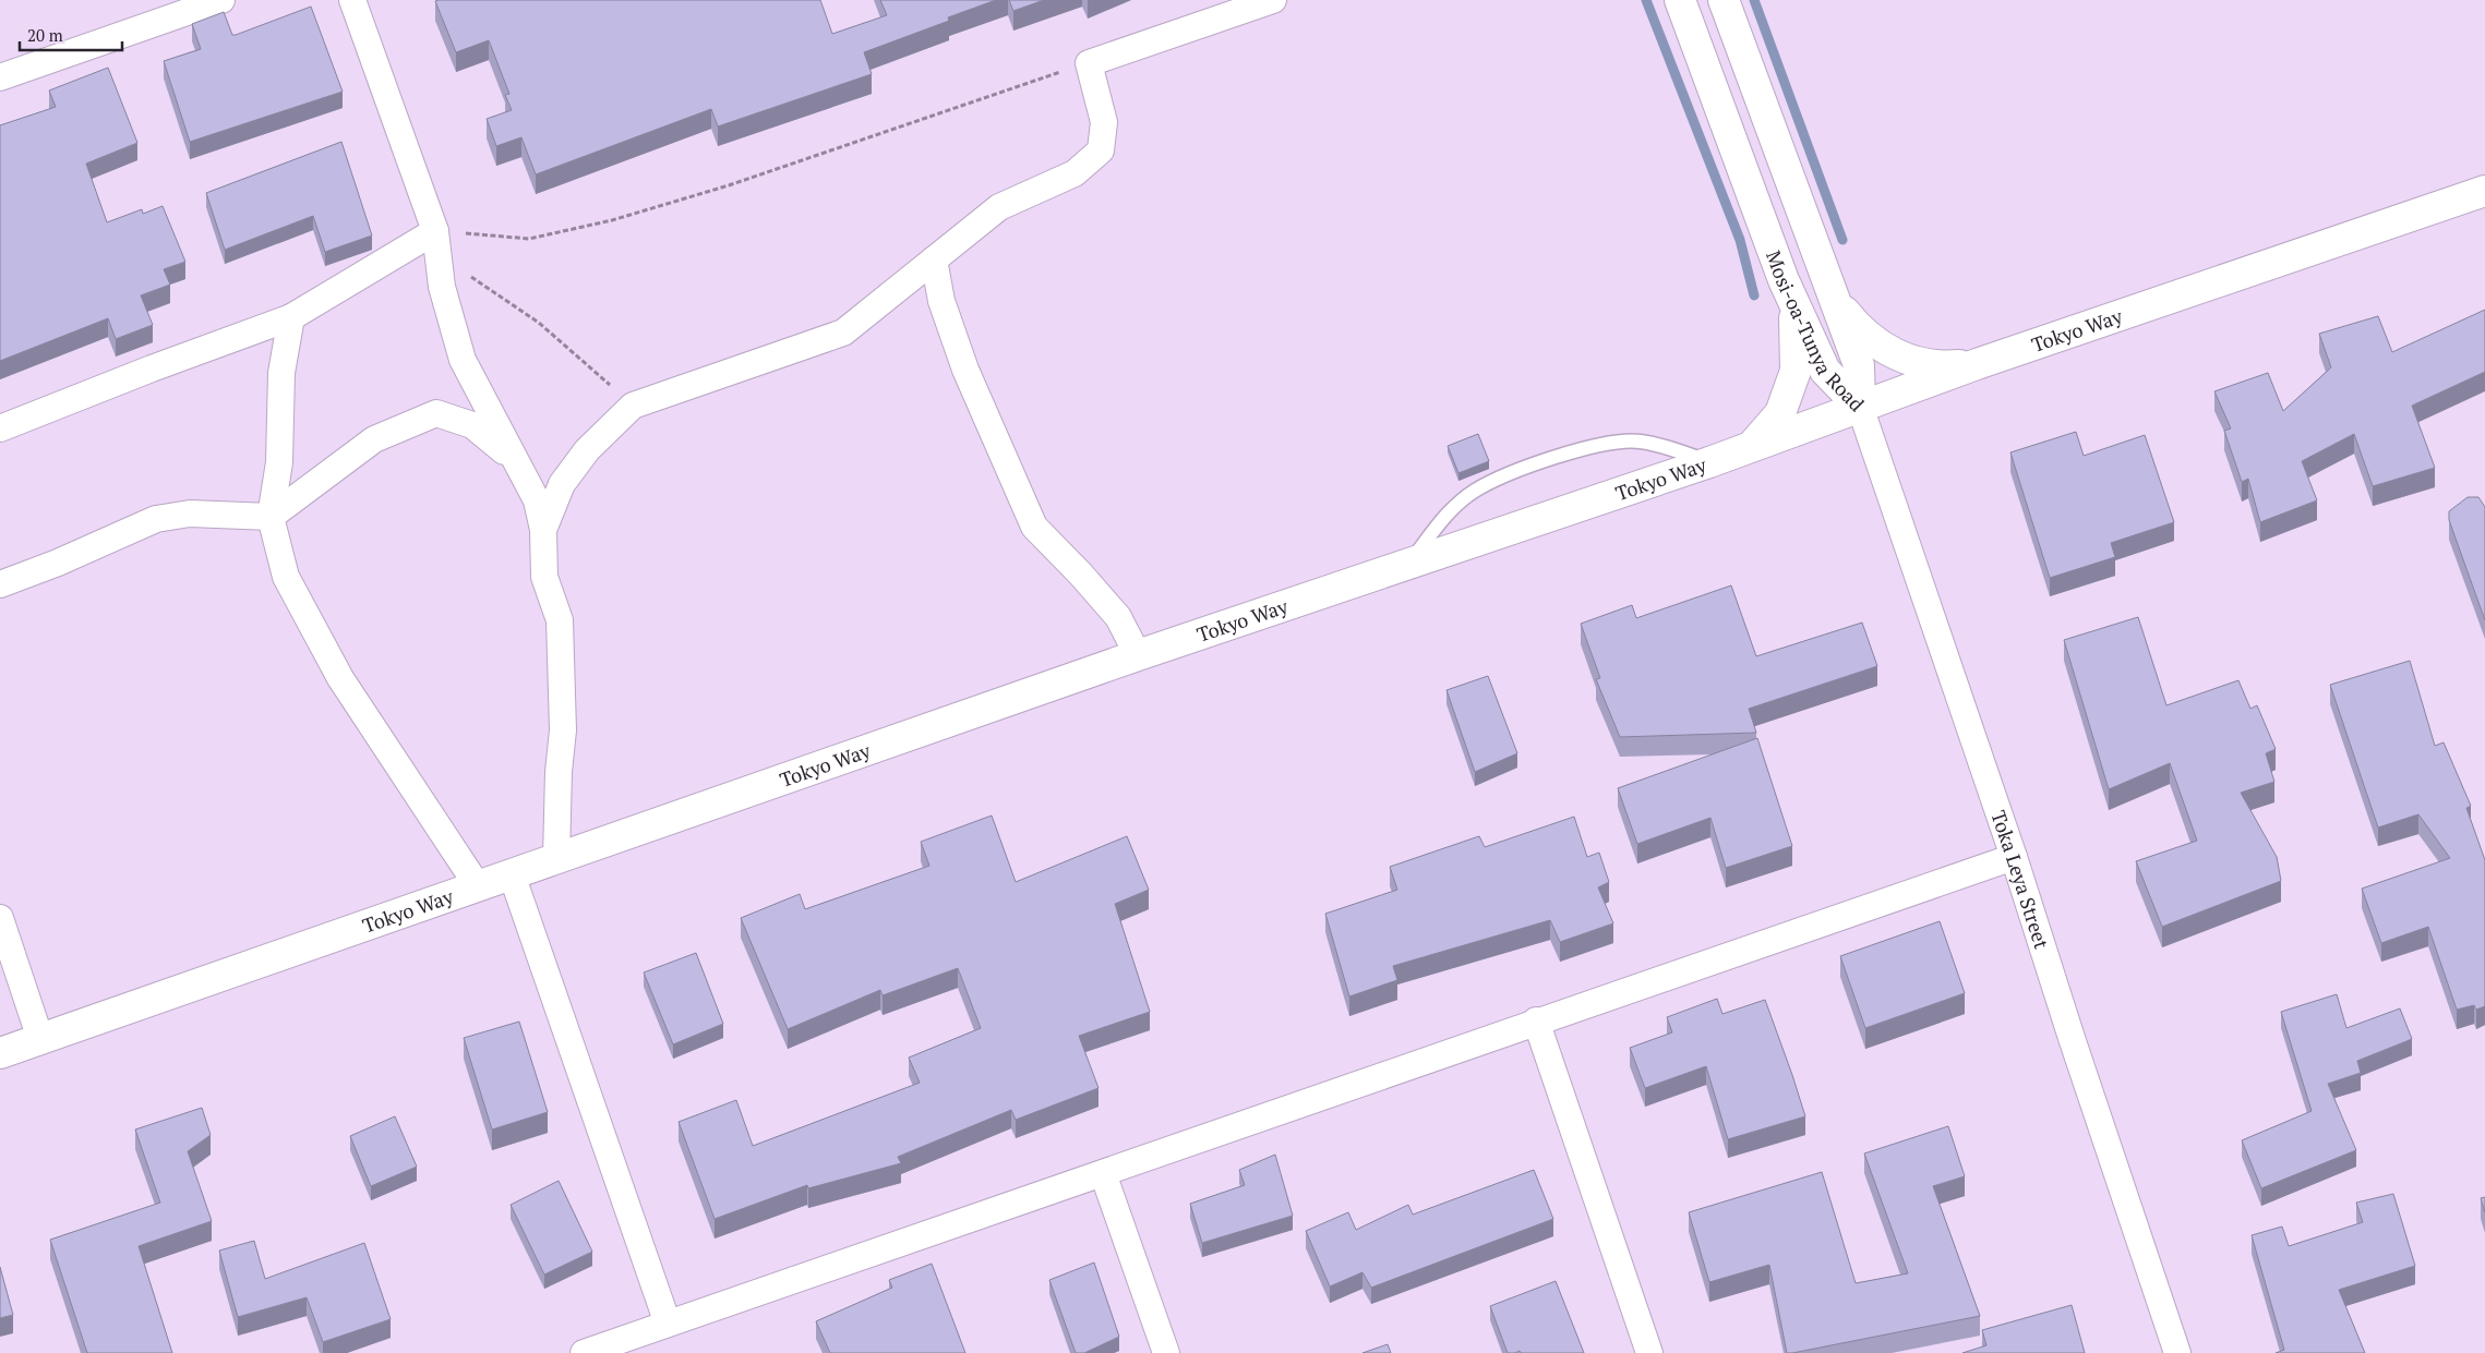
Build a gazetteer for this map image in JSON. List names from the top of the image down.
{
  "streets": {
    "main road": ["Mosi-oa-Tunya Road", "Tokyo Way"],
    "street": ["Toka Leya Street"]
  },
  "crossings": [
    ["Mosi-oa-Tunya Road", "Tokyo Way"],
    ["Mosi-oa-Tunya Road", "Toka Leya Street"],
    ["Tokyo Way", "Toka Leya Street"]
  ],
  "scale_bar": "20 m"
}
